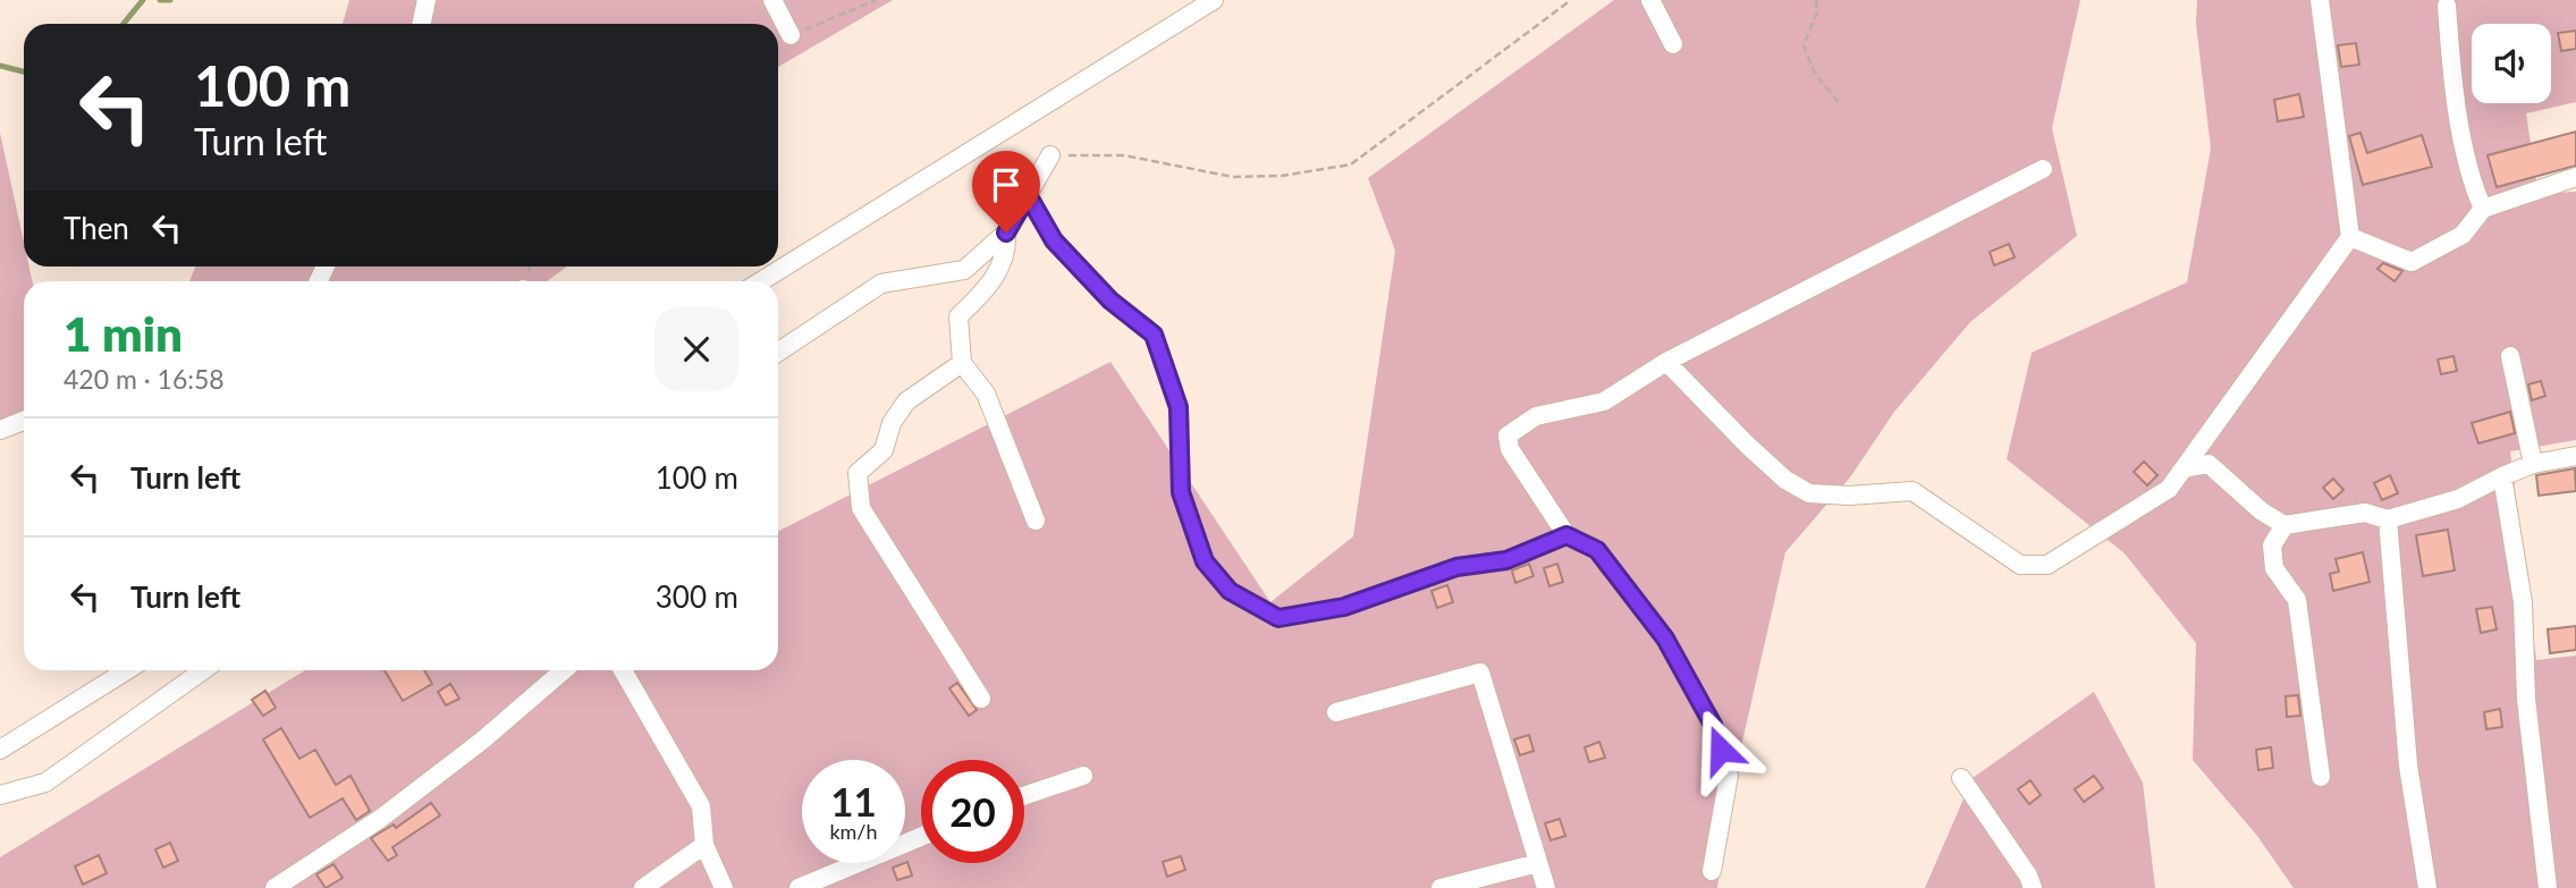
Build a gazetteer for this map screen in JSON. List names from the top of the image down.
{
  "page": {
    "turn": ["100 m", "Turn left"],
    "then": "Then",
    "heading": ["1 min", "420 m · 16:58"],
    "list": [
      {
        "name": "Turn left",
        "value": "100 m"
      },
      {
        "name": "Turn left",
        "value": "300 m"
      }
    ],
    "speed": "11 km/h",
    "limit": "20"
  }
}
